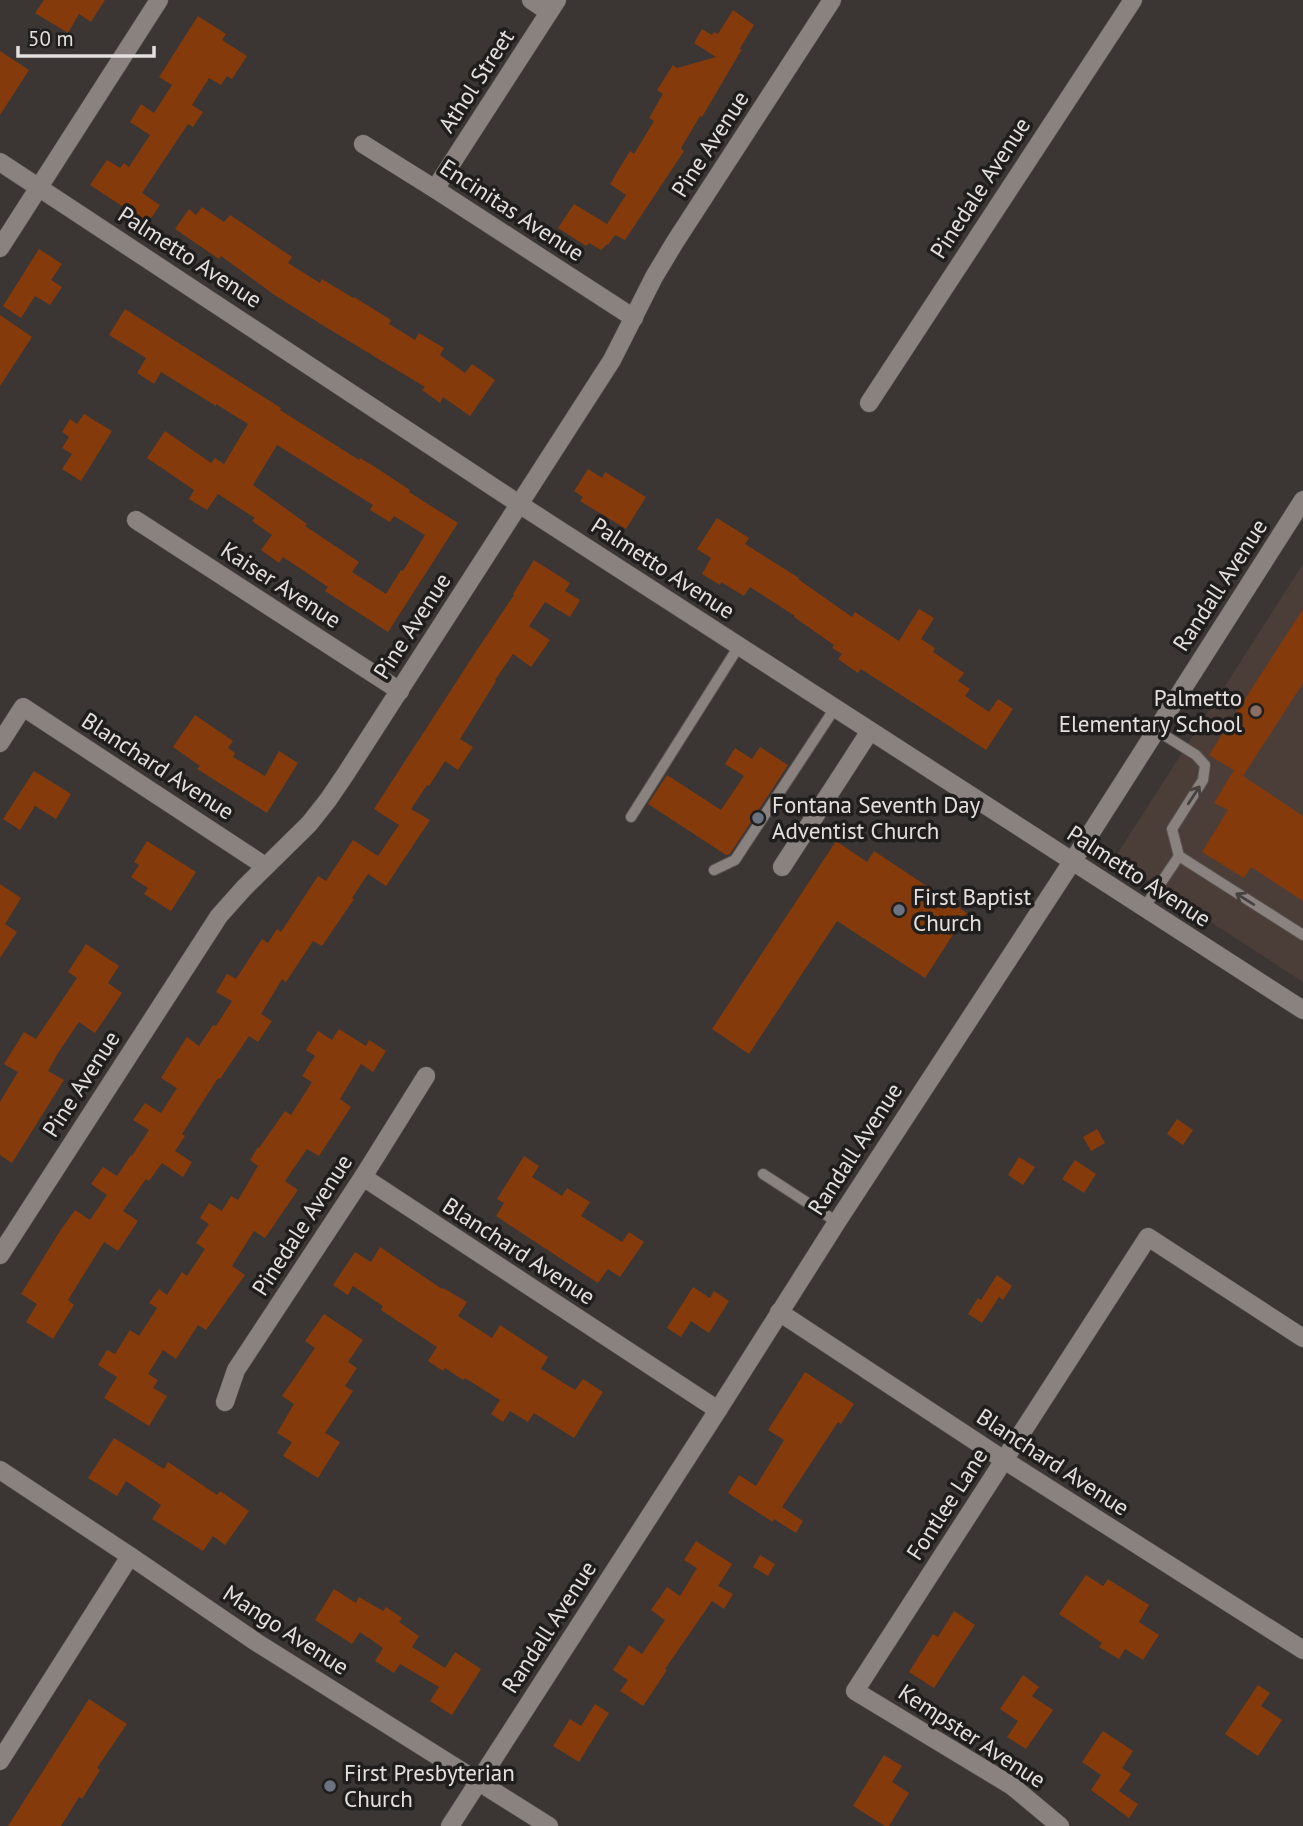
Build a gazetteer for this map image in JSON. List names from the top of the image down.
{
  "streets": {
    "street": [
      "Athol Street",
      "Pine Avenue",
      "Pinedale Avenue",
      "Encinitas Avenue",
      "Palmetto Avenue",
      "Kaiser Avenue",
      "Randall Avenue",
      "Blanchard Avenue",
      "Fontlee Lane",
      "Mango Avenue",
      "Kempster Avenue"
    ]
  },
  "crossings": [
    ["Athol Street", "Encinitas Avenue"],
    ["Pine Avenue", "Encinitas Avenue"],
    ["Pine Avenue", "Palmetto Avenue"],
    ["Pine Avenue", "Kaiser Avenue"],
    ["Pine Avenue", "Blanchard Avenue"],
    ["Pinedale Avenue", "Blanchard Avenue"],
    ["Palmetto Avenue", "Randall Avenue"],
    ["Randall Avenue", "Blanchard Avenue"],
    ["Randall Avenue", "Mango Avenue"],
    ["Blanchard Avenue", "Fontlee Lane"],
    ["Fontlee Lane", "Kempster Avenue"]
  ],
  "places": [
    "Palmetto Elementary School",
    "Fontana Seventh Day Adventist Church",
    "First Baptist Church",
    "First Presbyterian Church"
  ],
  "scale_bar": "50 m"
}
